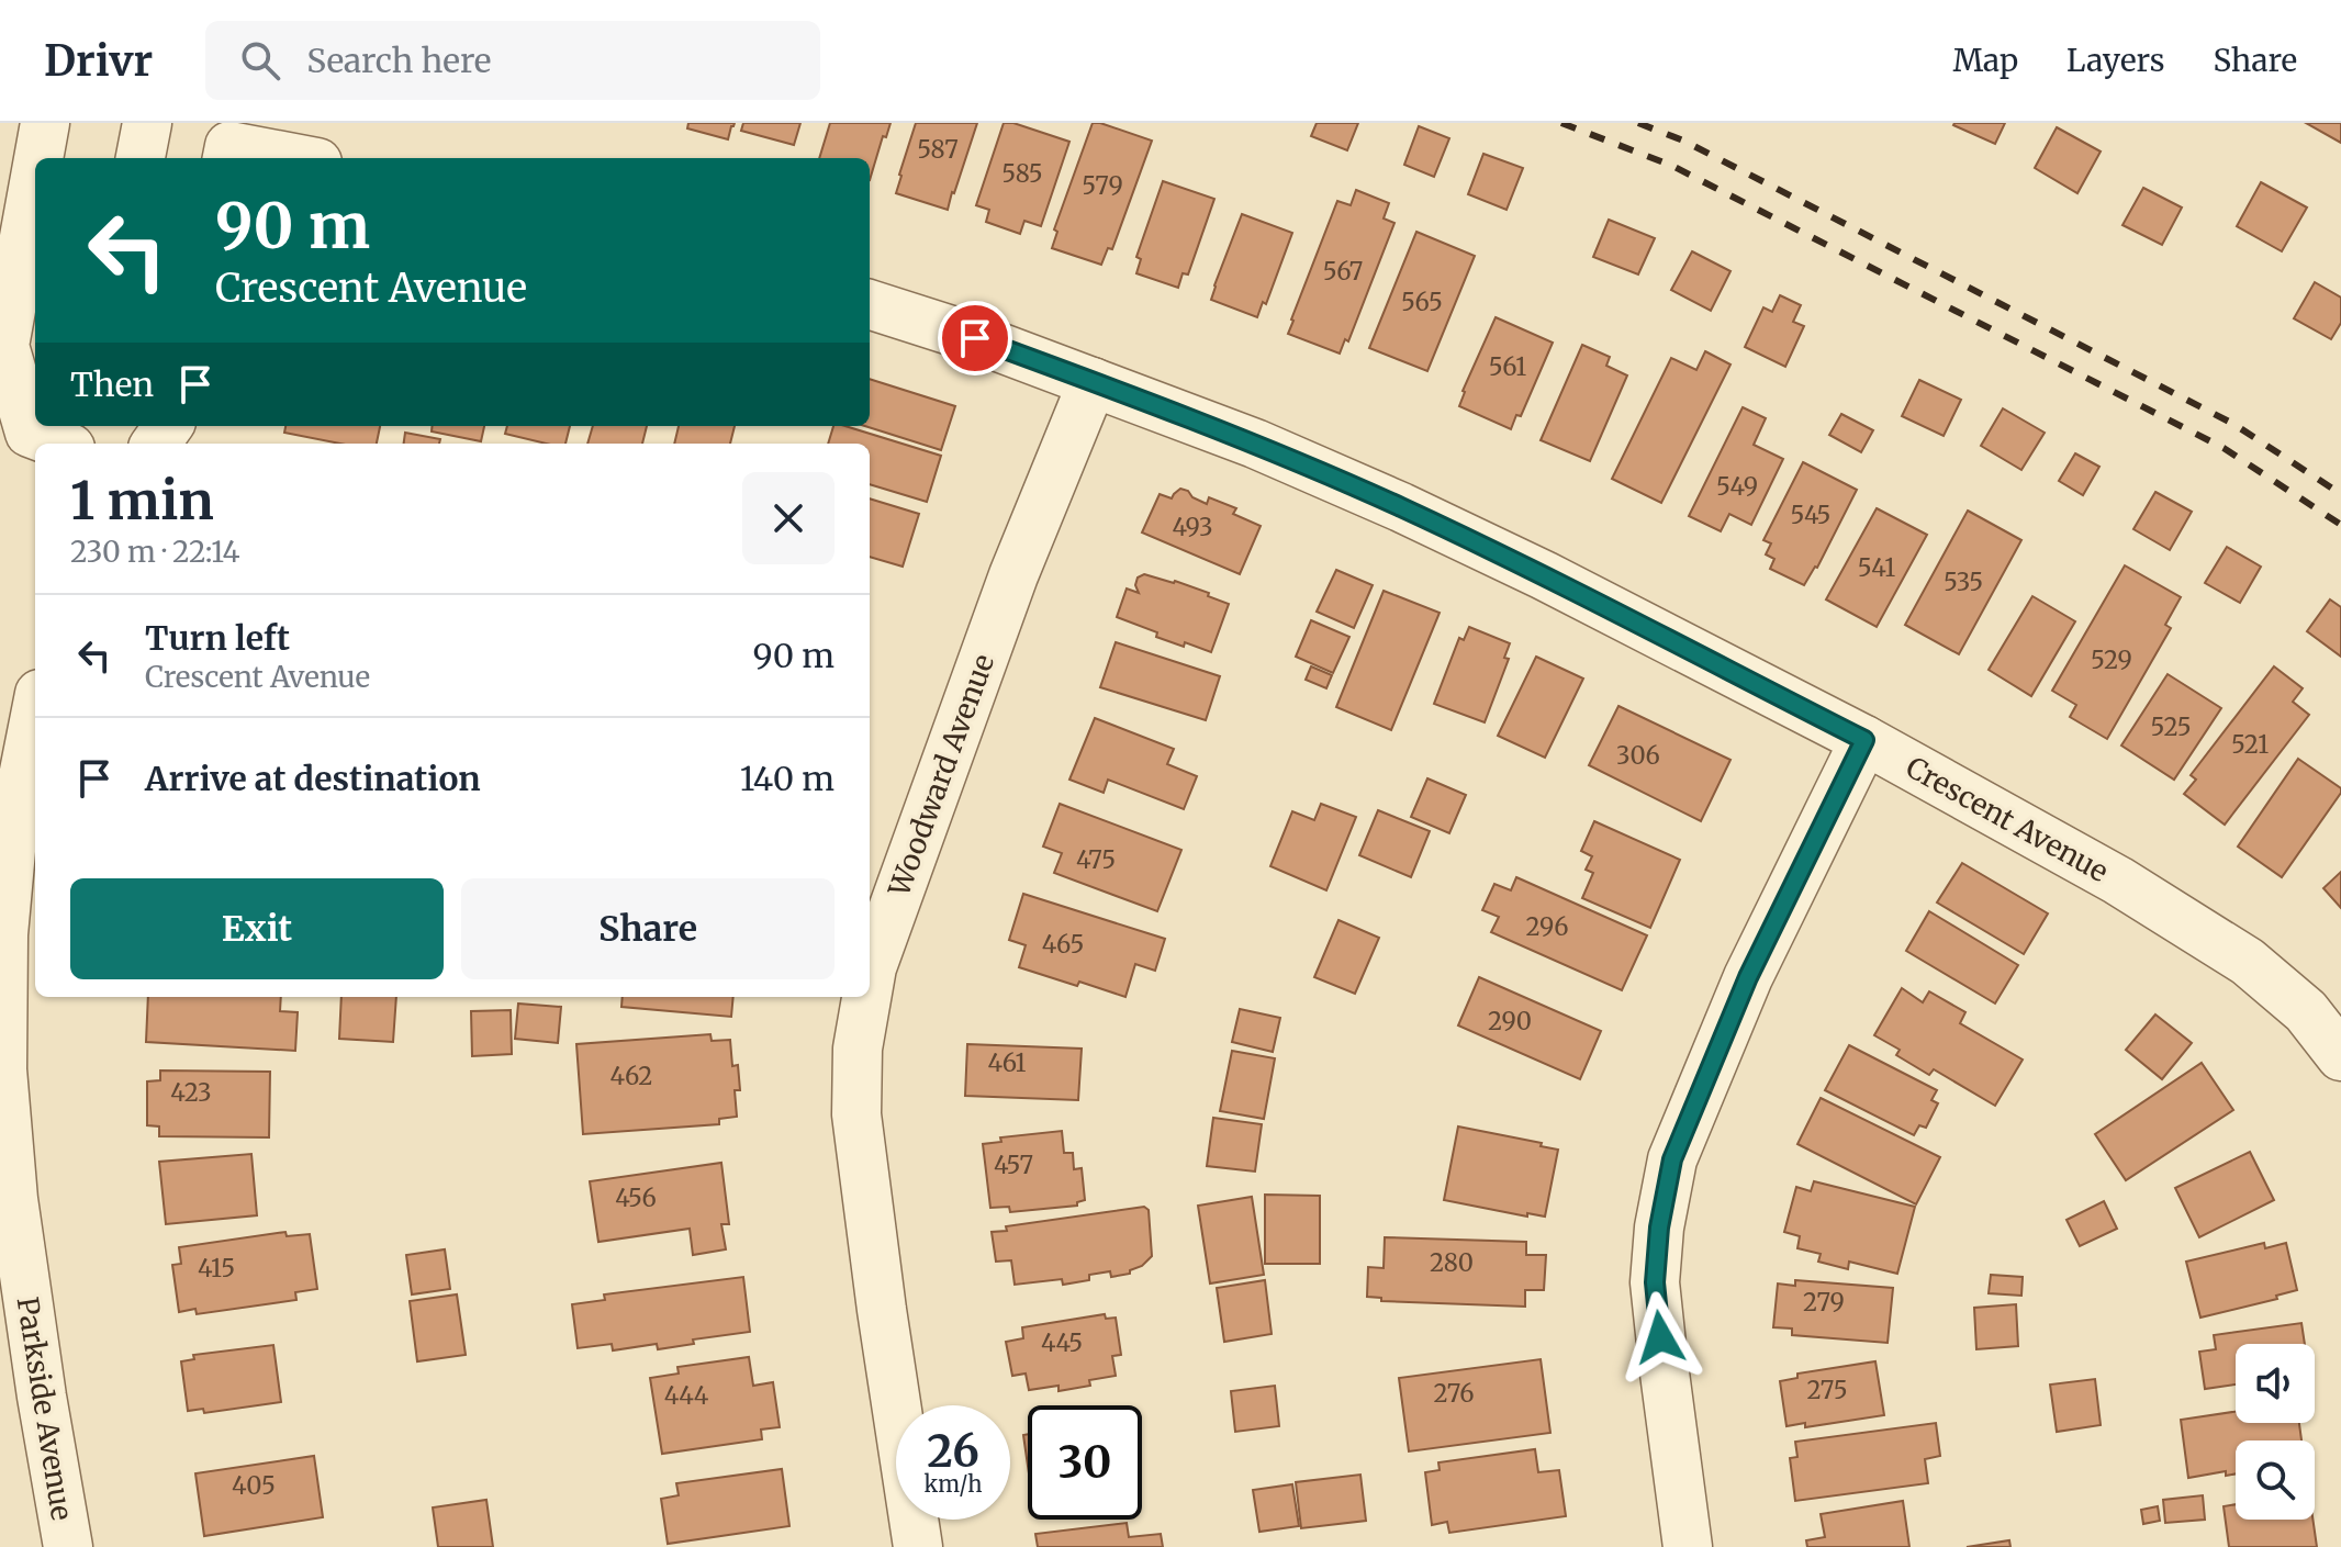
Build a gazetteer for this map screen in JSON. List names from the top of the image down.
{
  "streets": {
    "street": ["Woodward Avenue", "Crescent Avenue", "Parkside Avenue"]
  },
  "crossings": [
    ["Woodward Avenue", "Crescent Avenue"]
  ],
  "house_numbers": [
    "587",
    "585",
    "579",
    "567",
    "565",
    "561",
    "549",
    "545",
    "493",
    "541",
    "535",
    "529",
    "525",
    "521",
    "306",
    "475",
    "296",
    "465",
    "290",
    "461",
    "462",
    "423",
    "457",
    "456",
    "280",
    "415",
    "279",
    "445",
    "275",
    "276",
    "444",
    "405"
  ],
  "page": {
    "header": "Drivr",
    "search": "Search here",
    "nav": ["Map", "Layers", "Share"],
    "turn": ["90 m", "Crescent Avenue"],
    "then": "Then",
    "heading": ["1 min", "230 m · 22:14"],
    "list": [
      {
        "name": "Turn left",
        "note": "Crescent Avenue",
        "value": "90 m"
      },
      {
        "name": "Arrive at destination",
        "value": "140 m"
      }
    ],
    "buttons": ["Exit", "Share"],
    "speed": "26 km/h",
    "limit": "30"
  }
}
